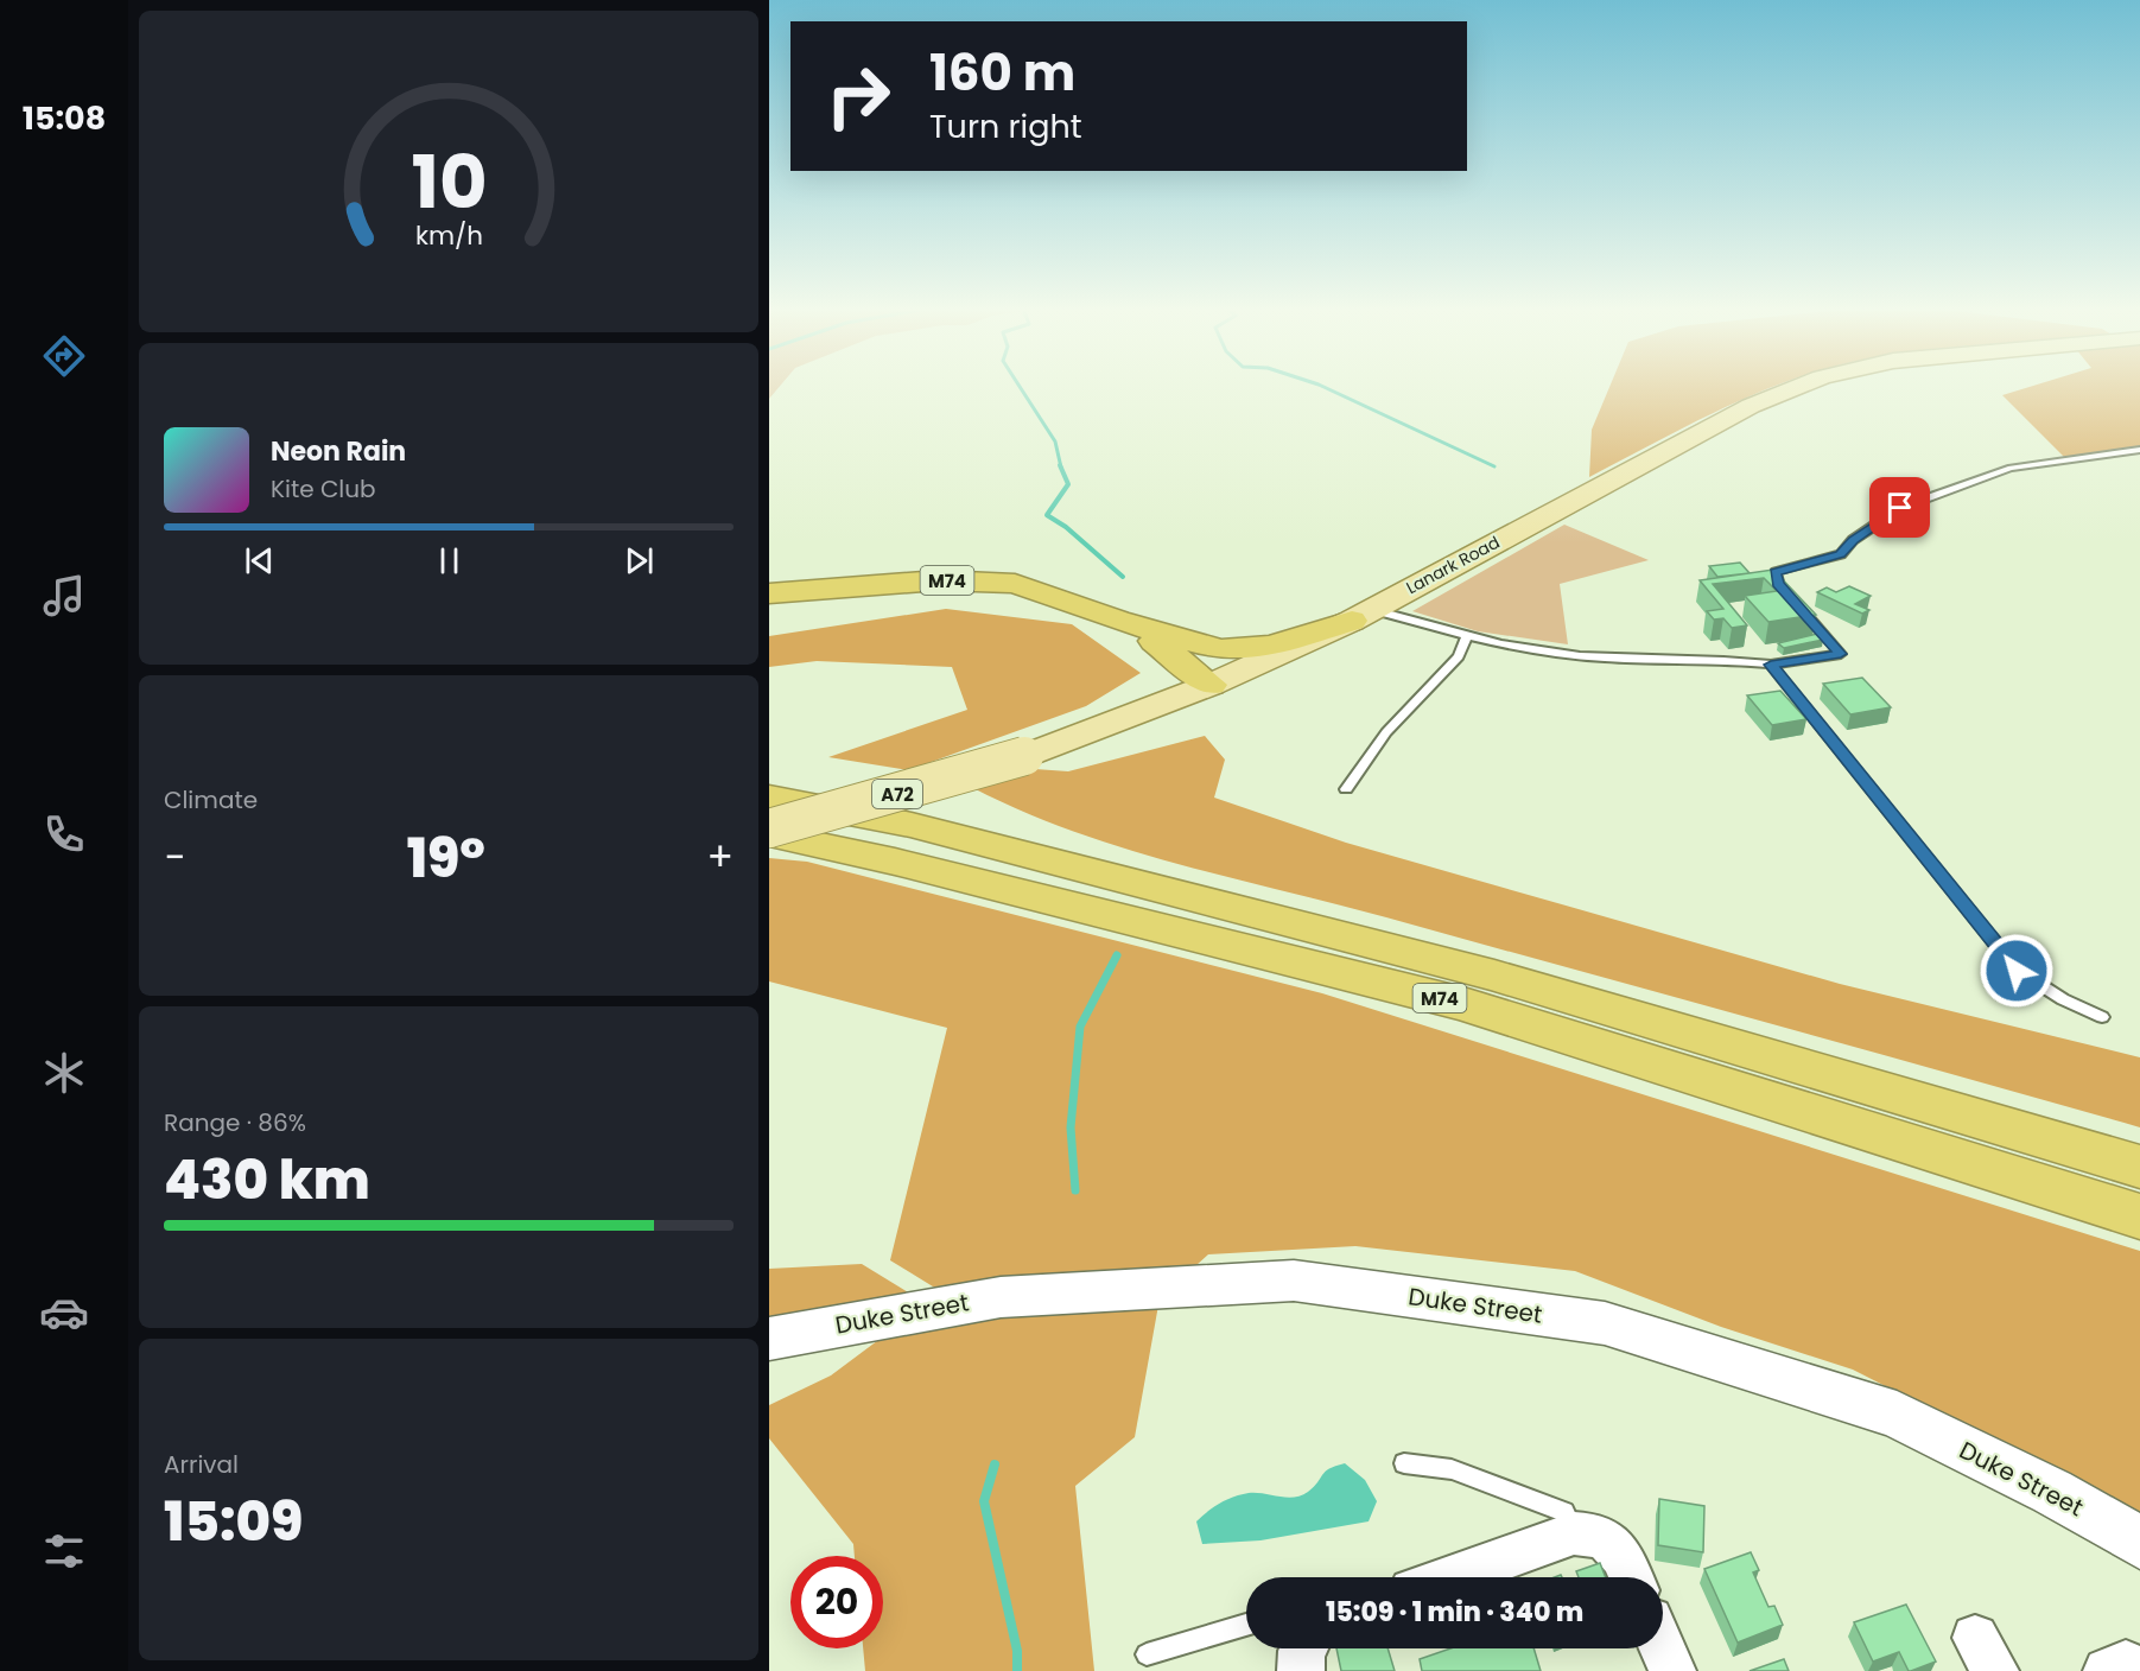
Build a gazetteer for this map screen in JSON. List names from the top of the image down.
{
  "streets": {
    "highway": ["M74"],
    "main road": ["Lanark Road", "A72"],
    "street": ["Duke Street"]
  },
  "crossings": [
    ["Lanark Road", "M74"]
  ],
  "page": {
    "tabs": "15:08",
    "turn": ["160 m", "Turn right"],
    "song": ["Neon Rain", "Kite Club"],
    "tile": [
      "Climate",
      ["Range · 86%", "430 km"],
      ["Arrival", "15:09"]
    ],
    "heat": ["−", "19°", "+"],
    "limit": "20",
    "trip": "15:09 · 1 min · 340 m",
    "gauge": ["10", "km/h"]
  }
}
